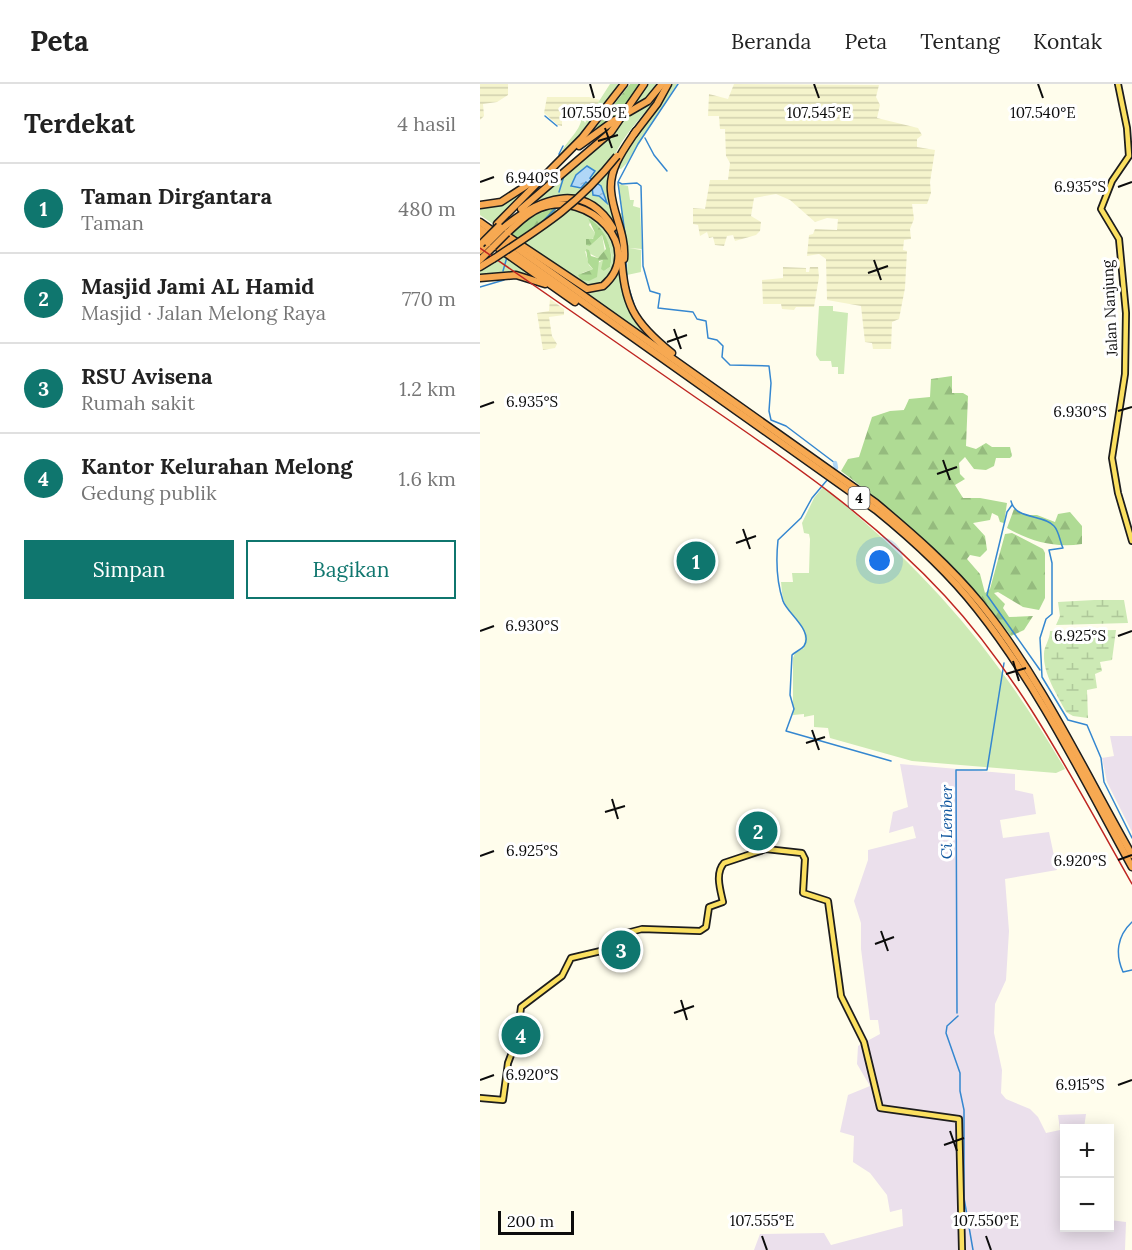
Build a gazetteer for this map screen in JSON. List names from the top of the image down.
{
  "streets": {
    "highway": ["4"],
    "main road": ["Jalan Nanjung"]
  },
  "water": ["Ci Lember"],
  "scale_bar": "200 m",
  "page": {
    "header": "Peta",
    "nav": [
      "Beranda",
      "Peta",
      "Tentang",
      "Kontak"
    ],
    "heading": ["Terdekat", "4 hasil"],
    "list": [
      {
        "mark": "1",
        "name": "Taman Dirgantara",
        "note": "Taman",
        "value": "480 m"
      },
      {
        "mark": "2",
        "name": "Masjid Jami AL Hamid",
        "note": "Masjid · Jalan Melong Raya",
        "value": "770 m"
      },
      {
        "mark": "3",
        "name": "RSU Avisena",
        "note": "Rumah sakit",
        "value": "1.2 km"
      },
      {
        "mark": "4",
        "name": "Kantor Kelurahan Melong",
        "note": "Gedung publik",
        "value": "1.6 km"
      }
    ],
    "buttons": ["Simpan", "Bagikan"],
    "pins": [
      "1",
      "2",
      "3",
      "4"
    ],
    "map_buttons": ["+", "−"],
    "scale": "200 m"
  },
  "coordinates": [
    "107.550°E",
    "107.545°E",
    "107.540°E",
    "6.940°S",
    "6.935°S",
    "6.930°S",
    "6.925°S",
    "6.920°S",
    "6.915°S",
    "107.555°E"
  ]
}
